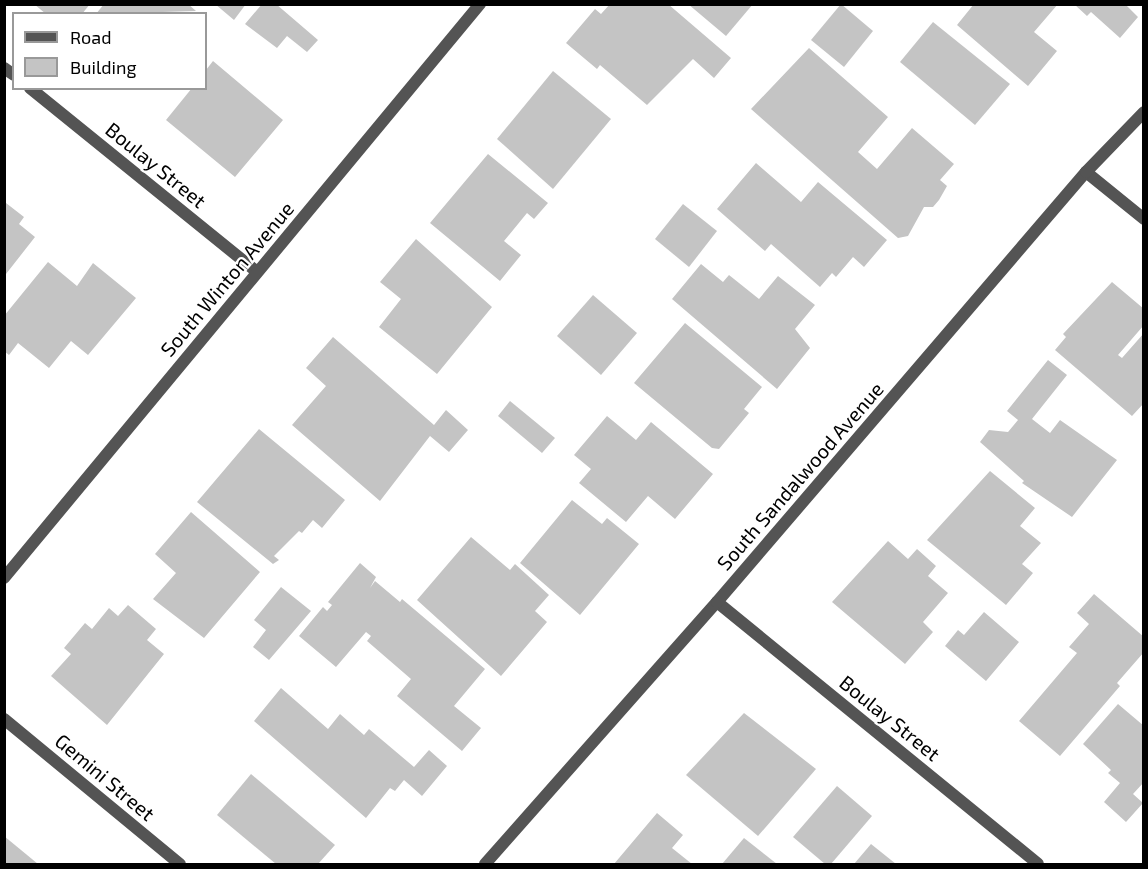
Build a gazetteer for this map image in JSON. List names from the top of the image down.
{
  "streets": {
    "street": [
      "Boulay Street",
      "South Winton Avenue",
      "South Sandalwood Avenue",
      "Gemini Street"
    ]
  },
  "crossings": [
    ["Boulay Street", "South Winton Avenue"],
    ["Boulay Street", "South Sandalwood Avenue"]
  ],
  "legend": ["Road", "Building"]
}
